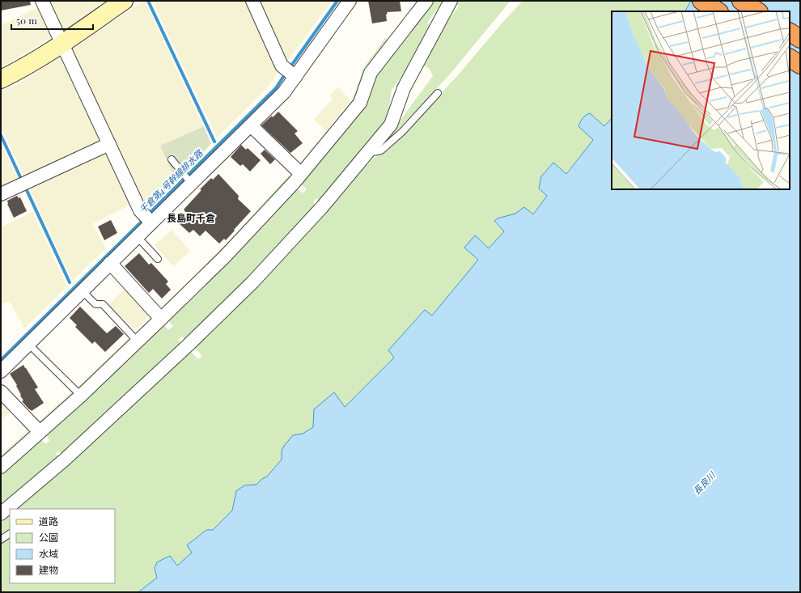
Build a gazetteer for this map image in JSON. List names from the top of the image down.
{
  "districts": ["長島町千倉"],
  "water": ["千倉第4号幹線排水路", "長良川"],
  "legend": [
    "道路",
    "公園",
    "水域",
    "建物"
  ],
  "scale_bar": "50 m"
}
